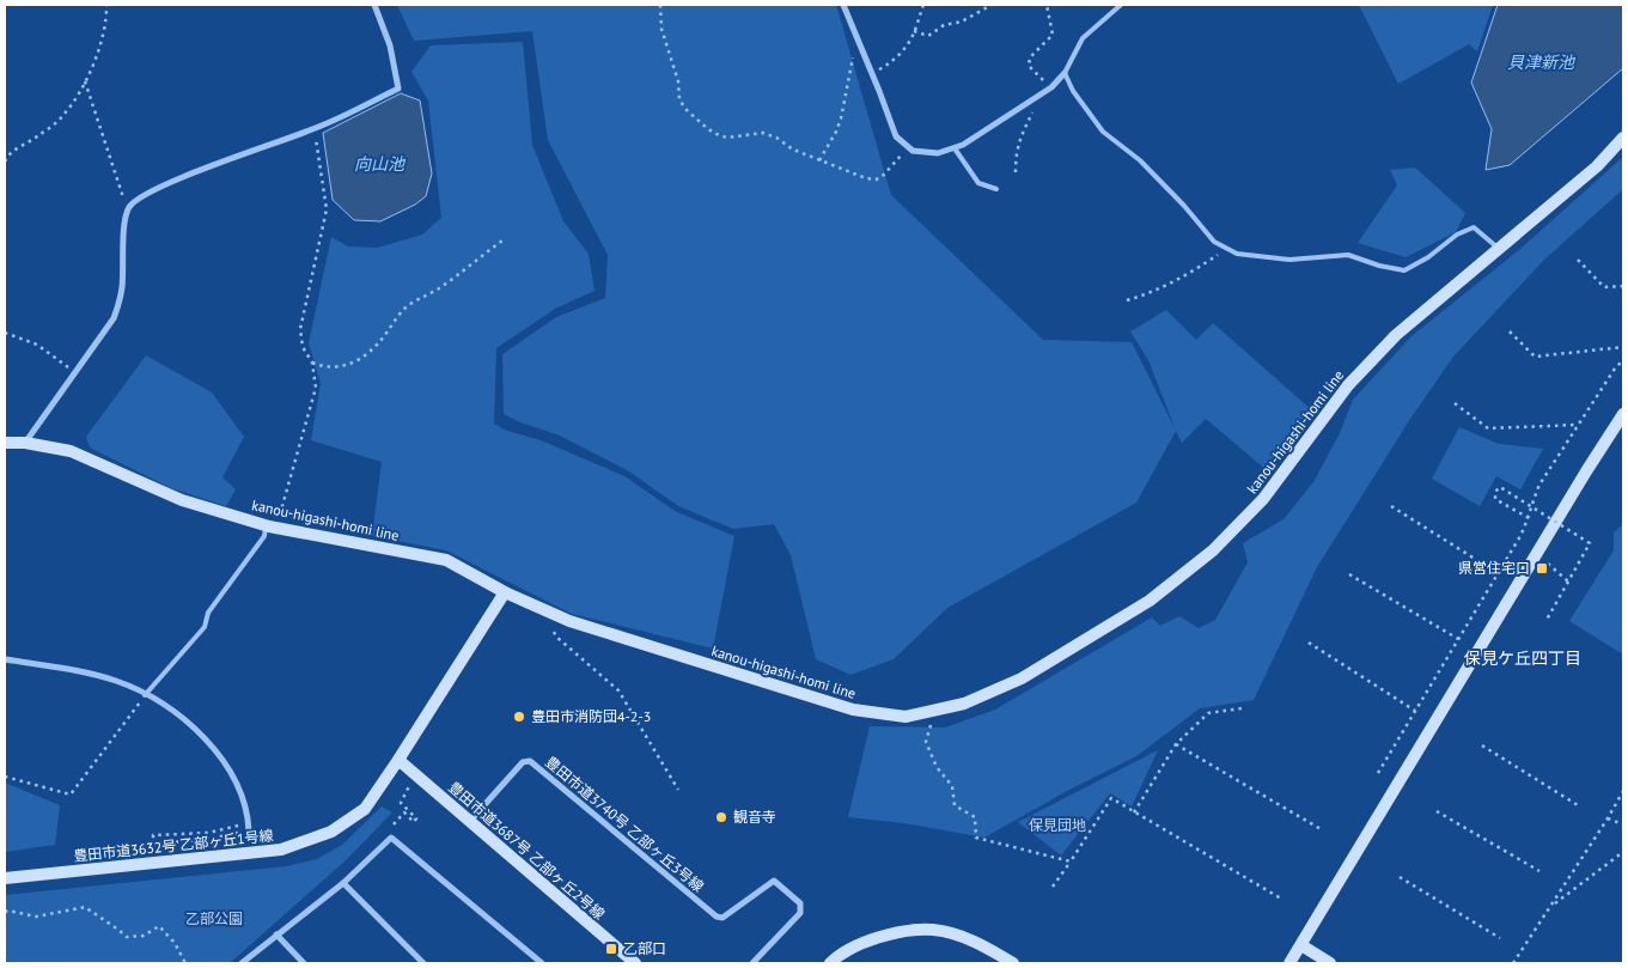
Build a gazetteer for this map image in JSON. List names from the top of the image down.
{
  "streets": {
    "main road": ["kanou-higashi-homi line", "豊田市道3632号 乙部ヶ丘1号線", "豊田市道3687号 乙部ヶ丘2号線"],
    "street": ["豊田市道3740号 乙部ヶ丘3号線"]
  },
  "crossings": [
    ["kanou-higashi-homi line", "豊田市道3632号 乙部ヶ丘1号線"],
    ["豊田市道3740号 乙部ヶ丘3号線", "豊田市道3687号 乙部ヶ丘2号線"],
    ["豊田市道3632号 乙部ヶ丘1号線", "豊田市道3687号 乙部ヶ丘2号線"]
  ],
  "districts": ["保見ケ丘四丁目"],
  "water": ["貝津新池", "向山池"],
  "parks": ["保見団地", "乙部公園"],
  "places": {
    "transit": ["県営住宅口", "乙部口"],
    "other": ["豊田市消防団4-2-3", "観音寺"]
  }
}
